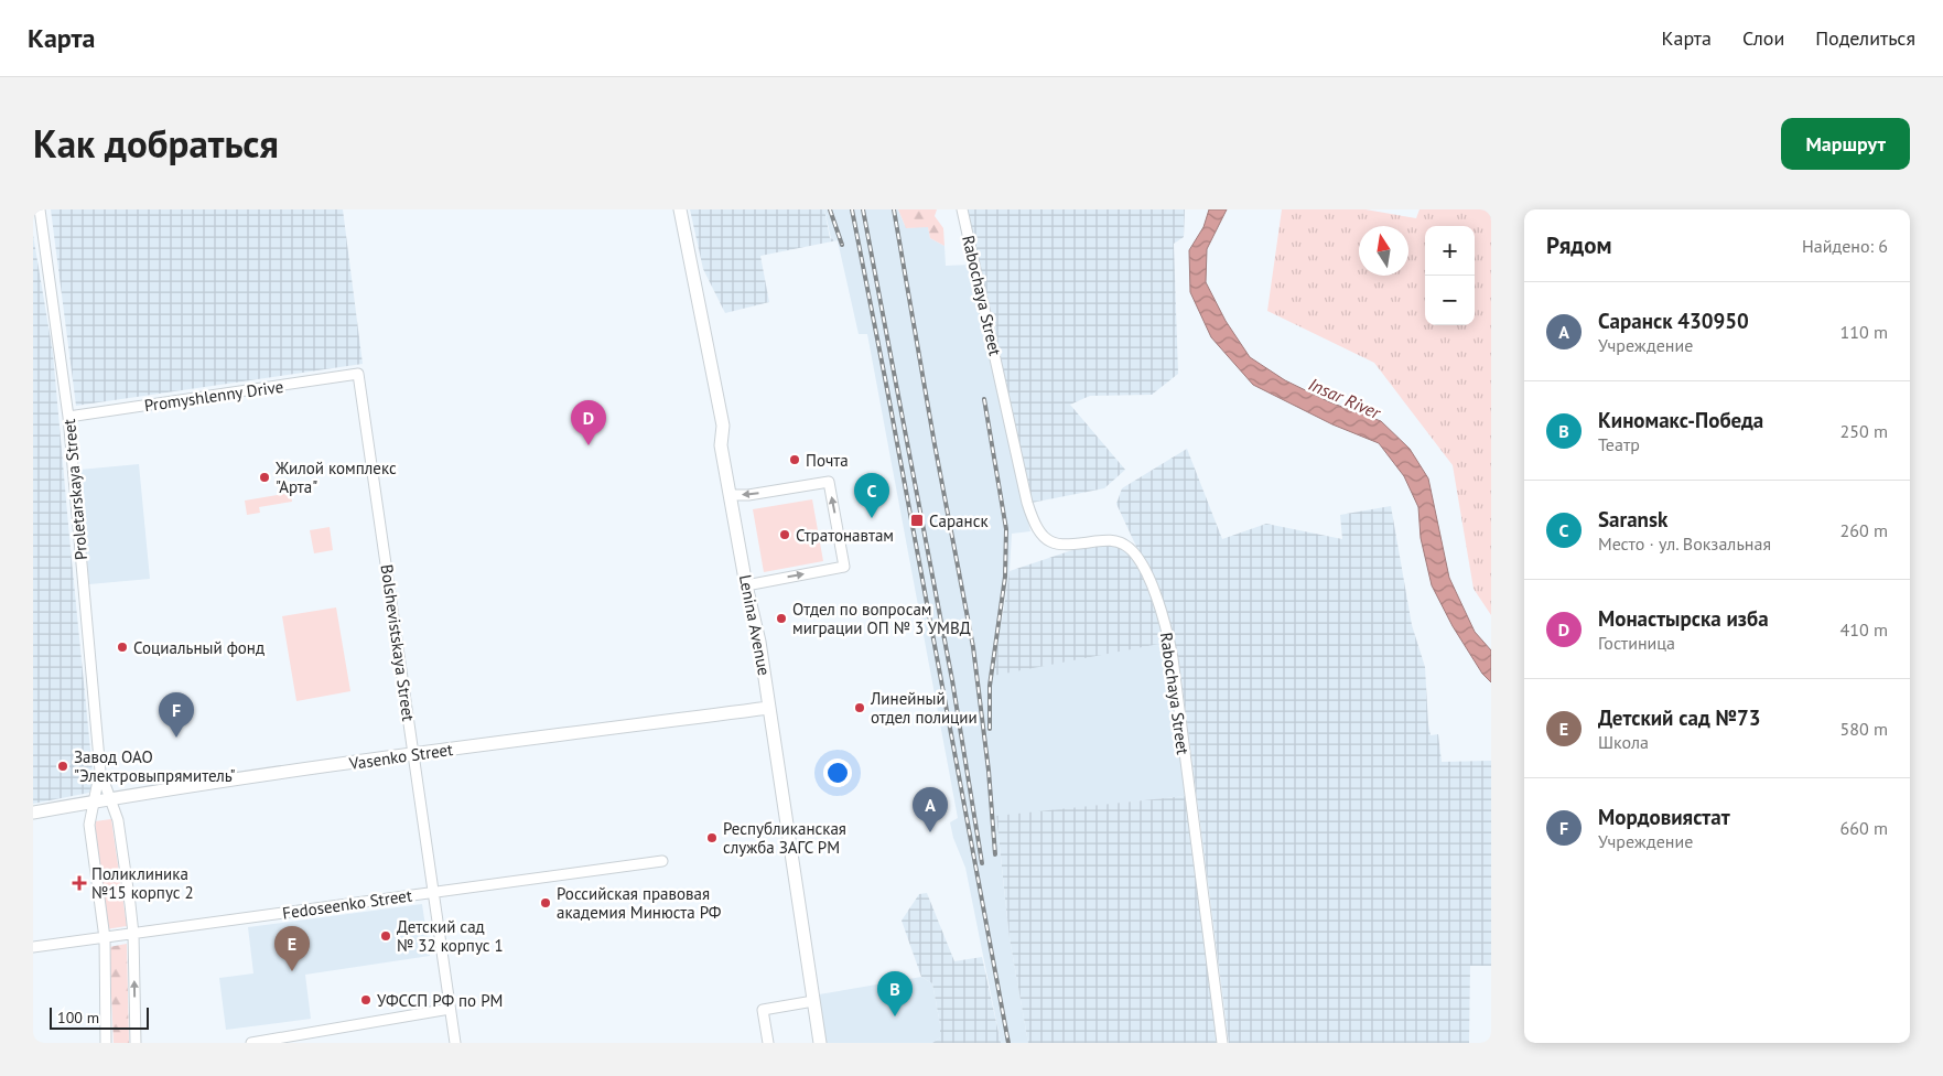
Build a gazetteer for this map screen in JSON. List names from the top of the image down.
{
  "streets": {
    "main road": ["Lenina Avenue", "Vasenko Street"],
    "street": [
      "Rabochaya Street",
      "Promyshlenny Drive",
      "Proletarskaya Street",
      "Bolshevistskaya Street",
      "Fedoseenko Street"
    ]
  },
  "crossings": [
    ["Promyshlenny Drive", "Proletarskaya Street"],
    ["Promyshlenny Drive", "Bolshevistskaya Street"],
    ["Proletarskaya Street", "Vasenko Street"],
    ["Proletarskaya Street", "Fedoseenko Street"],
    ["Lenina Avenue", "Vasenko Street"],
    ["Bolshevistskaya Street", "Vasenko Street"],
    ["Bolshevistskaya Street", "Fedoseenko Street"]
  ],
  "water": ["Insar River"],
  "places": {
    "other": [
      "Почта",
      "Жилой комплекс \"Арта\"",
      "Стратонавтам",
      "Отдел по вопросам миграции ОП № 3 УМВД",
      "Социальный фонд",
      "Линейный отдел полиции",
      "Завод ОАО \"Электровыпрямитель\"",
      "Республиканская служба ЗАГС РМ",
      "Российская правовая академия Минюста РФ",
      "Детский сад № 32 корпус 1",
      "УФССП РФ по РМ"
    ],
    "transit": ["Саранск"],
    "health": ["Поликлиника №15 корпус 2"]
  },
  "scale_bar": "100 m",
  "north": "top",
  "page": {
    "header": "Карта",
    "nav": ["Карта", "Слои", "Поделиться"],
    "title": "Как добраться",
    "buttons": "Маршрут",
    "heading": ["Рядом", "Найдено: 6"],
    "map_buttons": ["+", "−"],
    "list": [
      {
        "mark": "A",
        "name": "Саранск 430950",
        "note": "Учреждение",
        "value": "110 m"
      },
      {
        "mark": "B",
        "name": "Киномакс-Победа",
        "note": "Театр",
        "value": "250 m"
      },
      {
        "mark": "C",
        "name": "Saransk",
        "note": "Место · ул. Вокзальная",
        "value": "260 m"
      },
      {
        "mark": "D",
        "name": "Монастырска изба",
        "note": "Гостиница",
        "value": "410 m"
      },
      {
        "mark": "E",
        "name": "Детский сад №73",
        "note": "Школа",
        "value": "580 m"
      },
      {
        "mark": "F",
        "name": "Мордовиястат",
        "note": "Учреждение",
        "value": "660 m"
      }
    ],
    "pins": [
      "D",
      "C",
      "F",
      "A",
      "E",
      "B"
    ],
    "scale": "100 m"
  }
}
